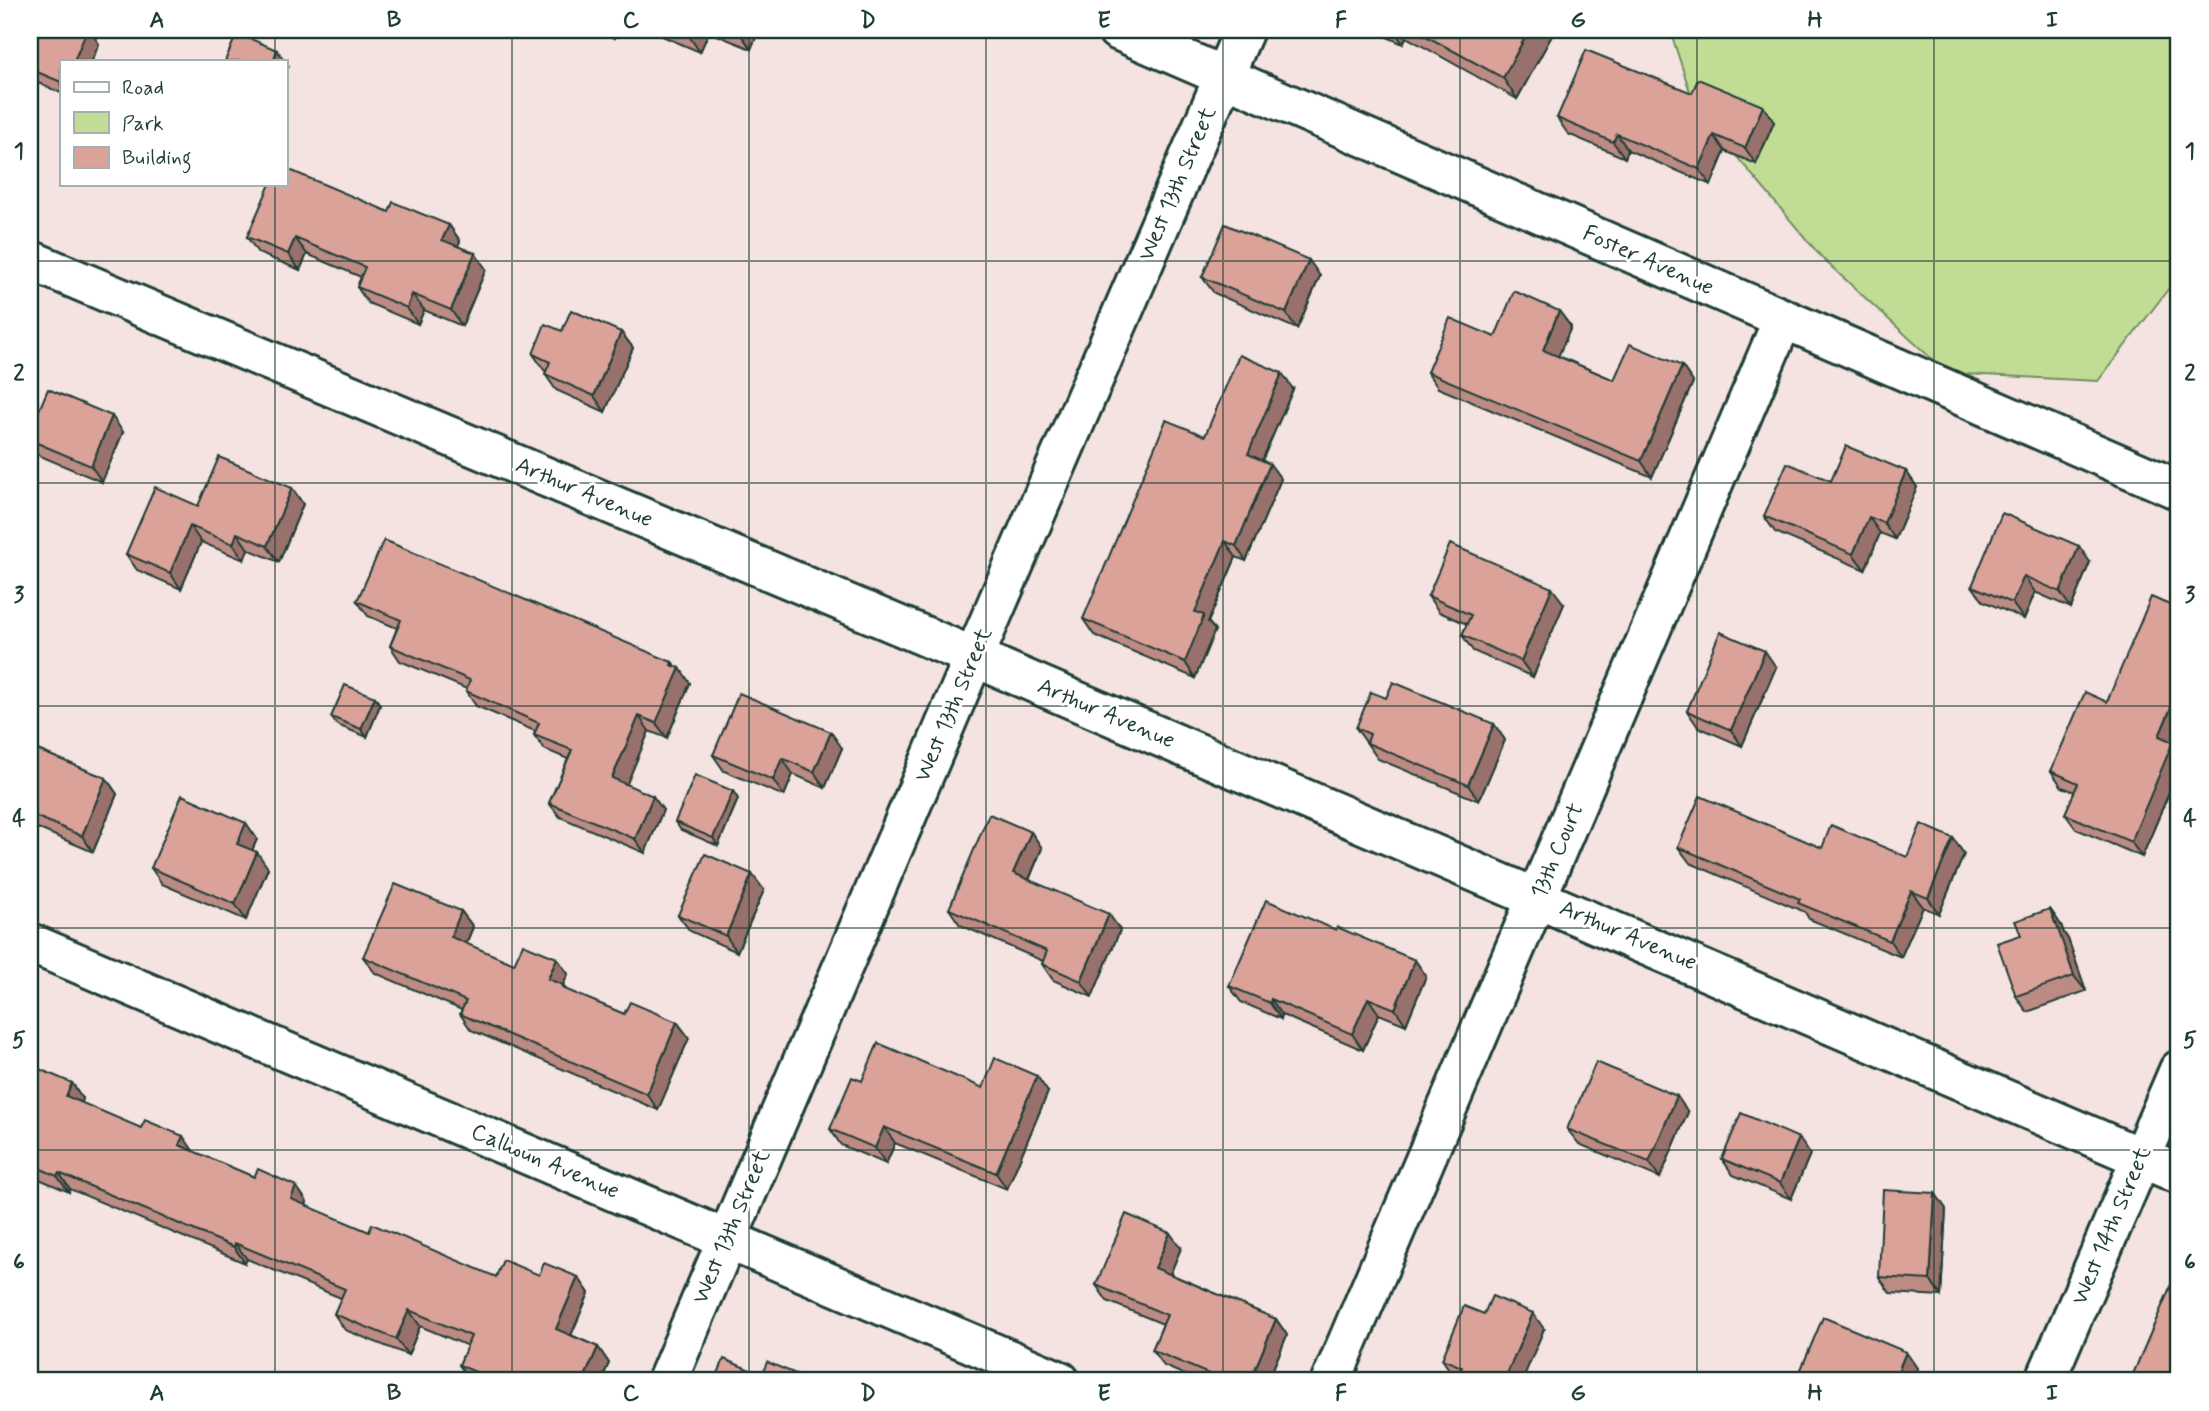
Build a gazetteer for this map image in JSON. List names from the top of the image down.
{
  "streets": {
    "street": [
      "West 13th Street",
      "Foster Avenue",
      "Arthur Avenue",
      "13th Court",
      "Calhoun Avenue",
      "West 14th Street"
    ]
  },
  "crossings": [
    ["West 13th Street", "Foster Avenue"],
    ["West 13th Street", "Arthur Avenue"],
    ["West 13th Street", "Calhoun Avenue"],
    ["Foster Avenue", "13th Court"],
    ["Arthur Avenue", "13th Court"],
    ["Arthur Avenue", "West 14th Street"]
  ],
  "legend": ["Road", "Park", "Building"],
  "grid": {
    "columns": [
      "A",
      "B",
      "C",
      "D",
      "E",
      "F",
      "G",
      "H",
      "I"
    ],
    "rows": [
      "1",
      "2",
      "3",
      "4",
      "5",
      "6"
    ]
  }
}
